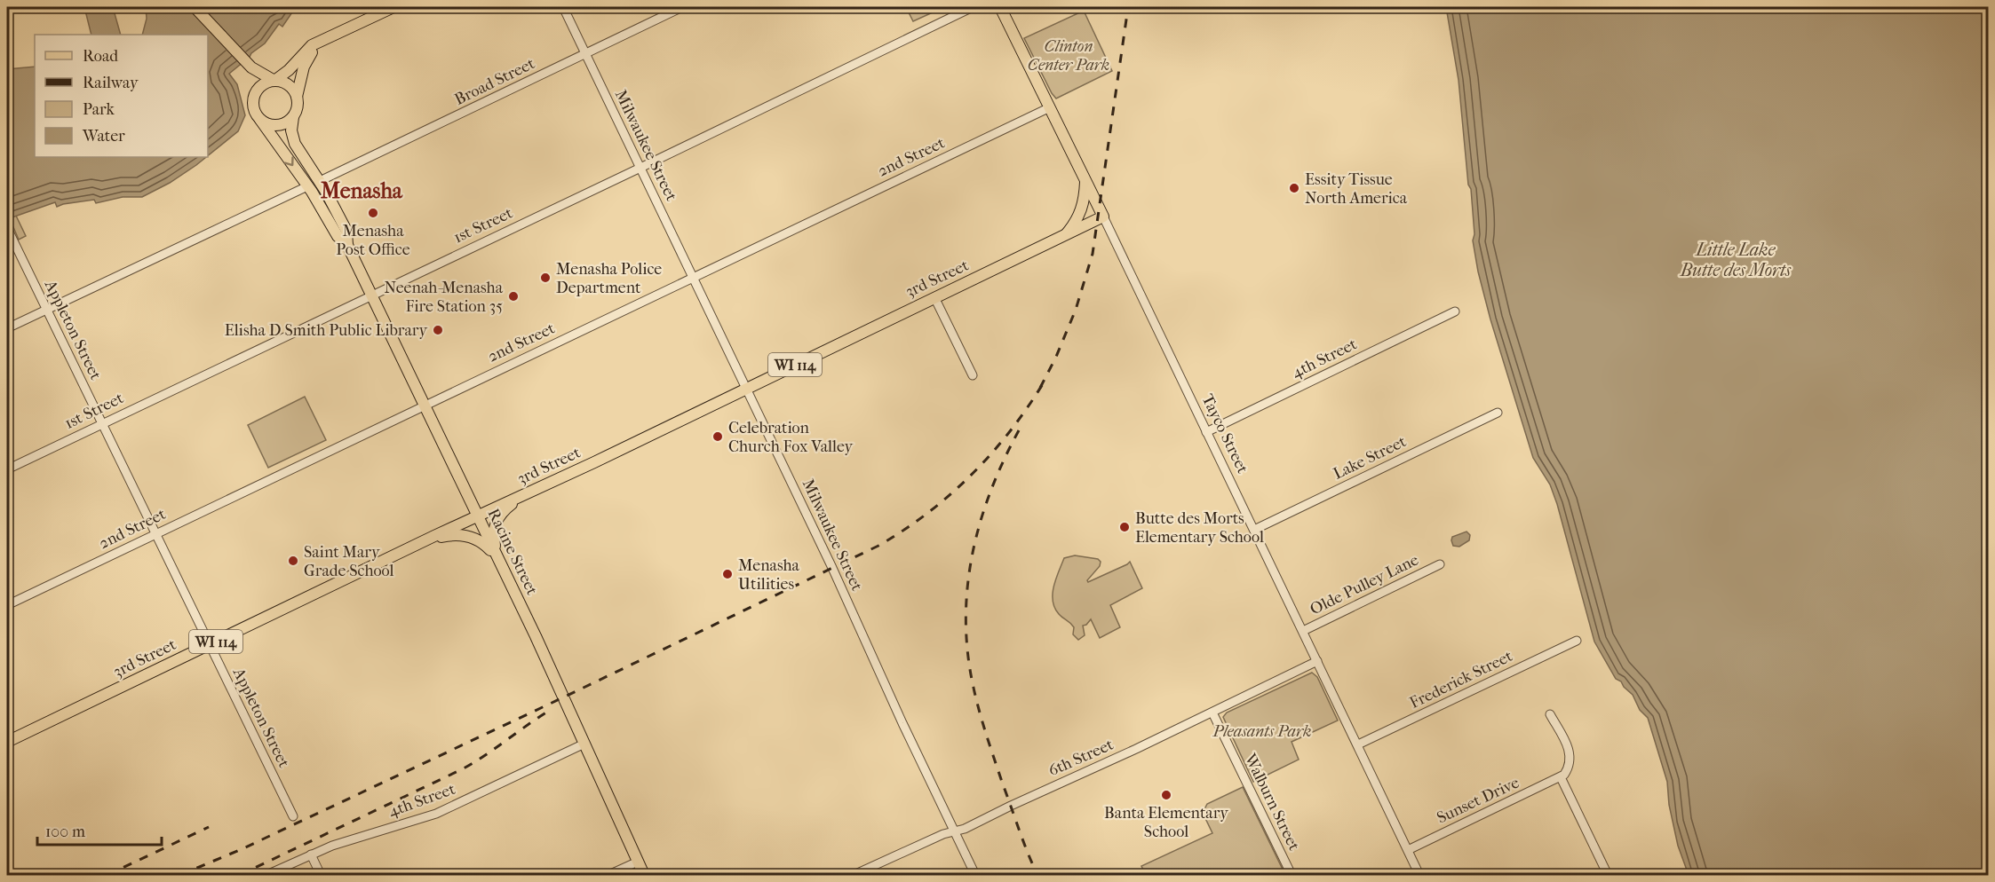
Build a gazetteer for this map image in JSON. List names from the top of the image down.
{
  "streets": {
    "main road": [
      "3rd Street",
      "WI 114",
      "Tayco Street",
      "Racine Street"
    ],
    "street": [
      "Broad Street",
      "Milwaukee Street",
      "2nd Street",
      "1st Street",
      "Appleton Street",
      "4th Street",
      "Lake Street",
      "Olde Pulley Lane",
      "Frederick Street",
      "6th Street",
      "Sunset Drive",
      "Walburn Street"
    ]
  },
  "crossings": [
    ["Broad Street", "Milwaukee Street"],
    ["Broad Street", "Racine Street"],
    ["Milwaukee Street", "2nd Street"],
    ["Milwaukee Street", "1st Street"],
    ["Milwaukee Street", "3rd Street"],
    ["Milwaukee Street", "6th Street"],
    ["2nd Street", "Appleton Street"],
    ["2nd Street", "Tayco Street"],
    ["2nd Street", "Racine Street"],
    ["1st Street", "Appleton Street"],
    ["1st Street", "Racine Street"],
    ["3rd Street", "Appleton Street"],
    ["3rd Street", "Tayco Street"],
    ["3rd Street", "Racine Street"],
    ["4th Street", "Tayco Street"],
    ["4th Street", "Racine Street"],
    ["Tayco Street", "Lake Street"],
    ["Tayco Street", "Olde Pulley Lane"],
    ["Tayco Street", "Frederick Street"],
    ["Tayco Street", "6th Street"],
    ["Tayco Street", "Sunset Drive"],
    ["6th Street", "Walburn Street"]
  ],
  "districts": ["Menasha"],
  "water": ["Little Lake Butte des Morts"],
  "parks": ["Clinton Center Park", "Pleasants Park"],
  "places": [
    "Essity Tissue North America",
    "Menasha Post Office",
    "Menasha Police Department",
    "Neenah-Menasha Fire Station 35",
    "Elisha D Smith Public Library",
    "Celebration Church Fox Valley",
    "Butte des Morts Elementary School",
    "Saint Mary Grade School",
    "Menasha Utilities",
    "Banta Elementary School"
  ],
  "legend": [
    "Road",
    "Railway",
    "Park",
    "Water"
  ],
  "scale_bar": "100 m"
}
